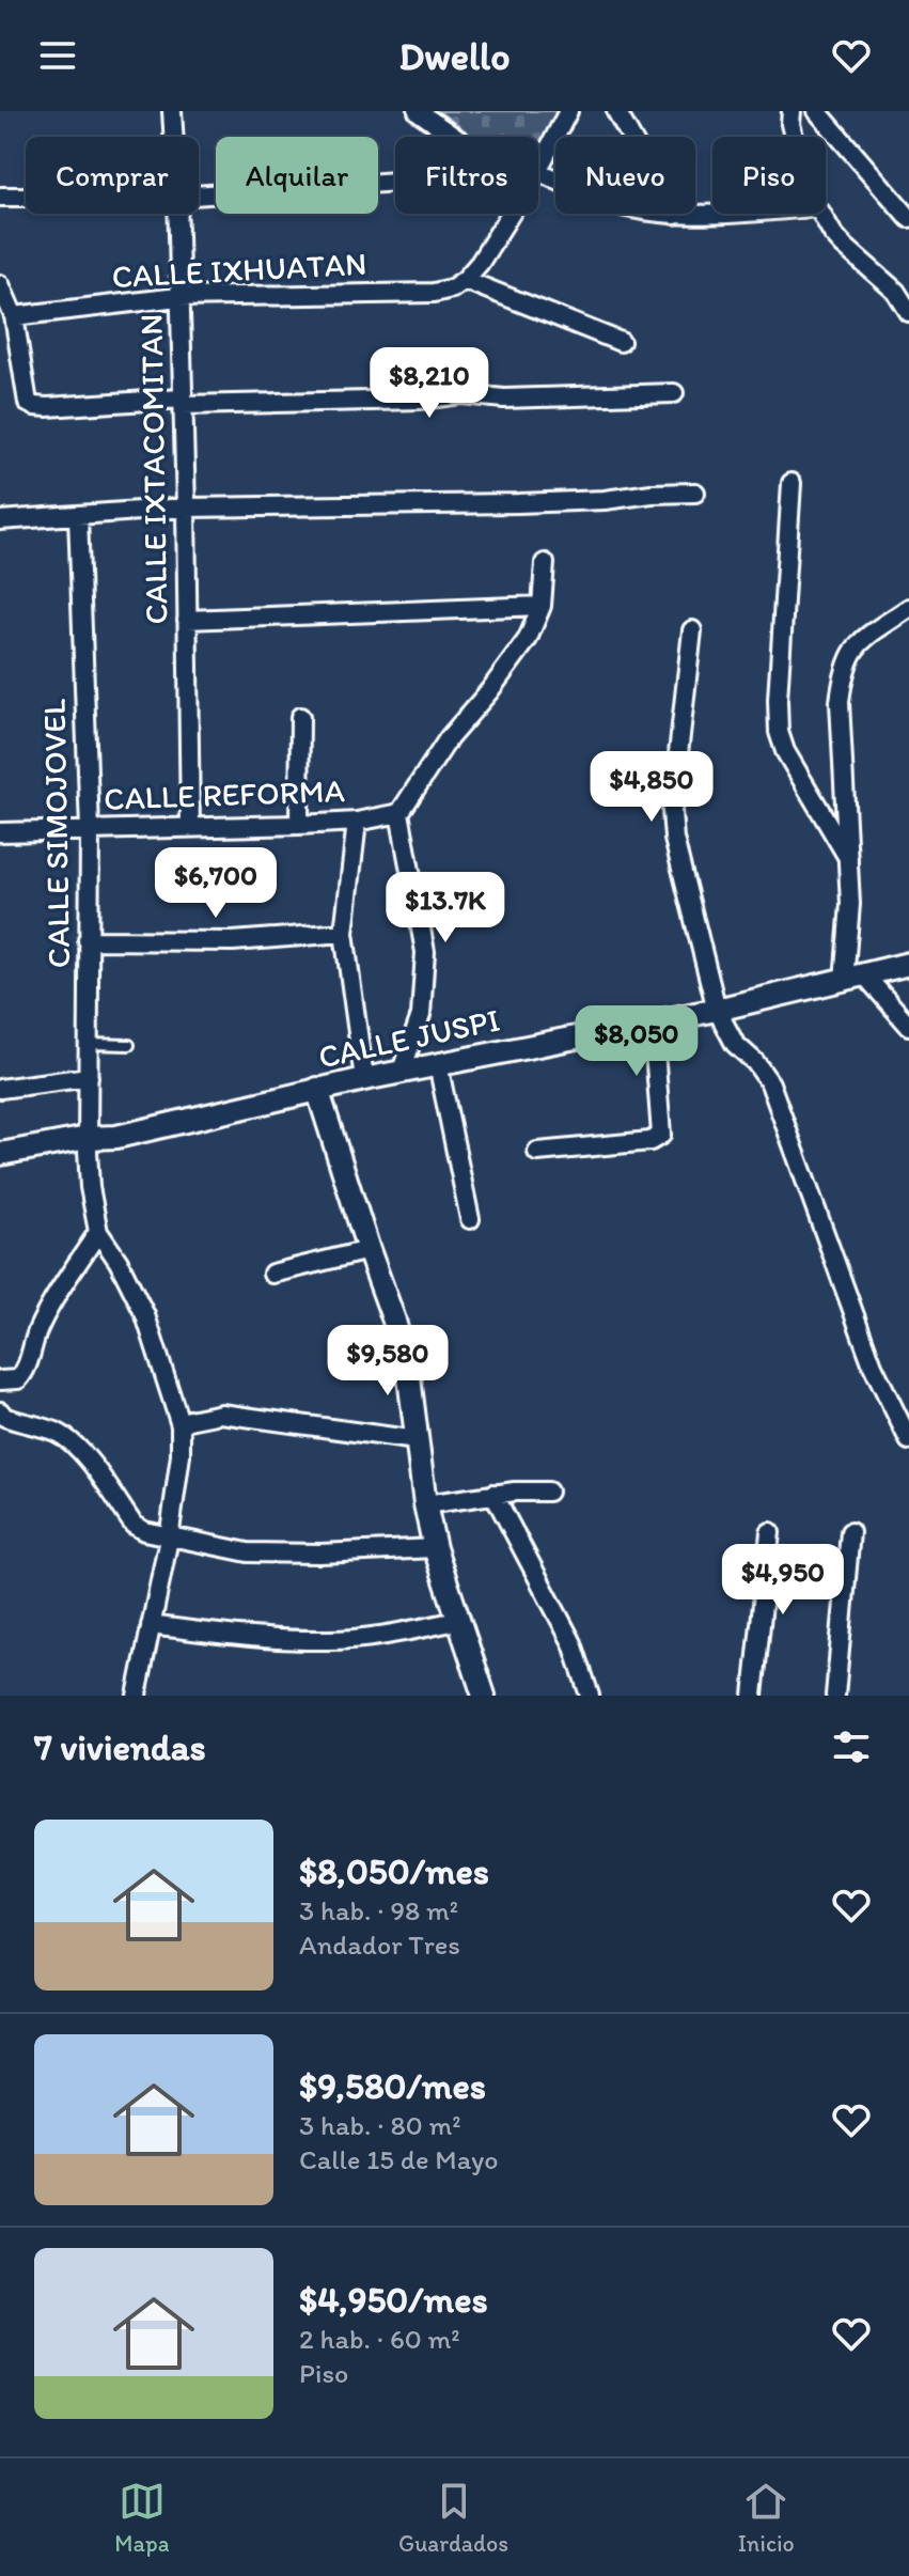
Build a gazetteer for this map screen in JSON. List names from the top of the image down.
{
  "streets": {
    "street": [
      "CALLE IXHUATAN",
      "CALLE IXTACOMITAN",
      "CALLE REFORMA",
      "CALLE SIMOJOVEL",
      "CALLE JUSPI"
    ]
  },
  "crossings": [
    ["CALLE IXHUATAN", "CALLE IXTACOMITAN"],
    ["CALLE IXTACOMITAN", "CALLE REFORMA"],
    ["CALLE REFORMA", "CALLE SIMOJOVEL"],
    ["CALLE SIMOJOVEL", "CALLE JUSPI"]
  ],
  "page": {
    "header": "Dwello",
    "chip": [
      "Comprar",
      "Alquilar",
      "Filtros",
      "Nuevo",
      "Piso"
    ],
    "price": [
      "$8,210",
      "$4,850",
      "$6,700",
      "$13.7K",
      "$8,050",
      "$9,580",
      "$4,950"
    ],
    "heading": "7 viviendas",
    "list": [
      {
        "name": "$8,050/mes",
        "note": "3 hab. · 98 m² · Andador Tres"
      },
      {
        "name": "$9,580/mes",
        "note": "3 hab. · 80 m² · Calle 15 de Mayo"
      },
      {
        "name": "$4,950/mes",
        "note": "2 hab. · 60 m² · Piso"
      }
    ],
    "tabs": ["Mapa", "Guardados", "Inicio"]
  }
}
